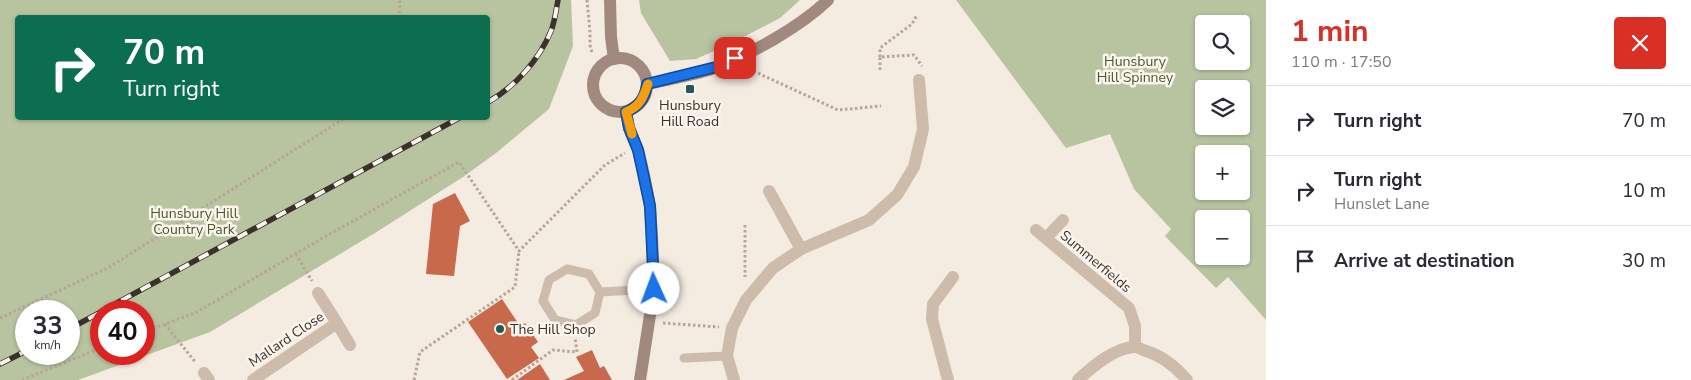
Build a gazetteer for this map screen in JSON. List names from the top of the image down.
{
  "streets": {
    "street": ["Summerfields", "Mallard Close"]
  },
  "parks": ["Hunsbury Hill Spinney", "Hunsbury Hill Country Park"],
  "places": {
    "transit": ["Hunsbury Hill Road"],
    "other": ["The Hill Shop"]
  },
  "page": {
    "heading": ["1 min", "110 m · 17:50"],
    "map_buttons": ["+", "−"],
    "turn": ["70 m", "Turn right"],
    "list": [
      {
        "name": "Turn right",
        "value": "70 m"
      },
      {
        "name": "Turn right",
        "note": "Hunslet Lane",
        "value": "10 m"
      },
      {
        "name": "Arrive at destination",
        "value": "30 m"
      }
    ],
    "speed": "33 km/h",
    "limit": "40"
  }
}
